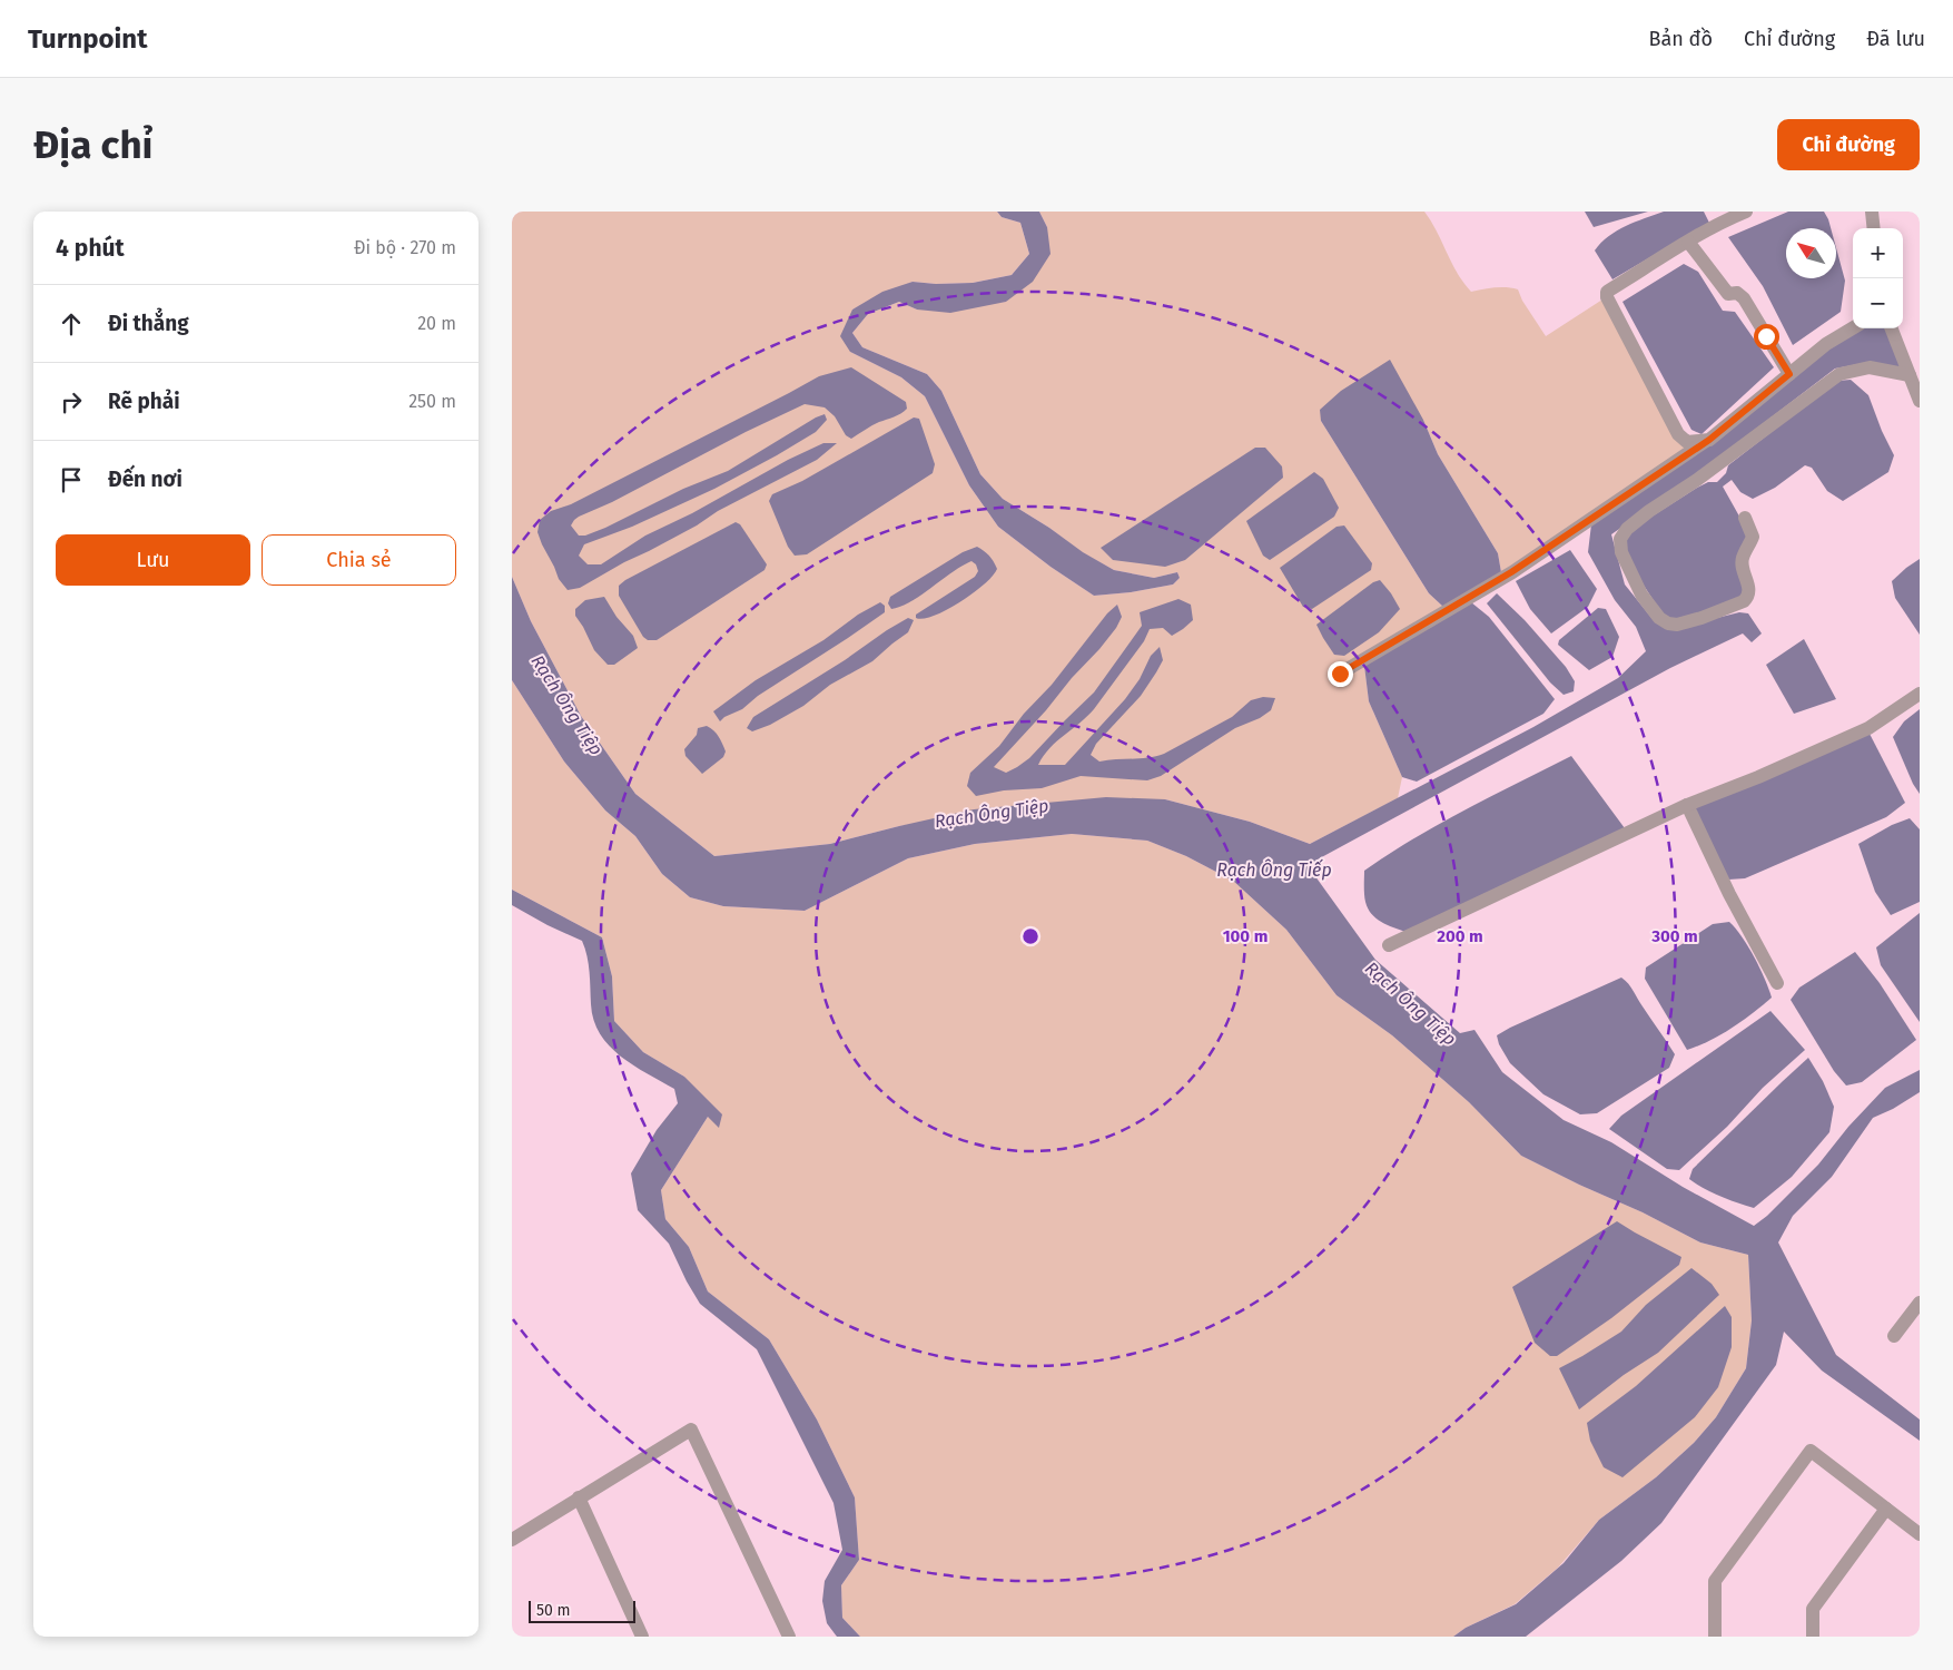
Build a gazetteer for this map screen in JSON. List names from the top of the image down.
{
  "water": ["Rạch Ông Tiệp", "Rạch Ông Tiếp"],
  "scale_bar": "50 m",
  "north": "top left",
  "page": {
    "header": "Turnpoint",
    "nav": ["Bản đồ", "Chỉ đường", "Đã lưu"],
    "buttons": [
      "Chỉ đường",
      ["Lưu", "Chia sẻ"]
    ],
    "title": "Địa chỉ",
    "heading": ["4 phút", "Đi bộ · 270 m"],
    "map_buttons": ["+", "−"],
    "list": [
      ["Đi thẳng", "20 m"],
      ["Rẽ phải", "250 m"],
      "Đến nơi"
    ],
    "scale": "50 m"
  },
  "rings": ["100 m", "200 m", "300 m"]
}
